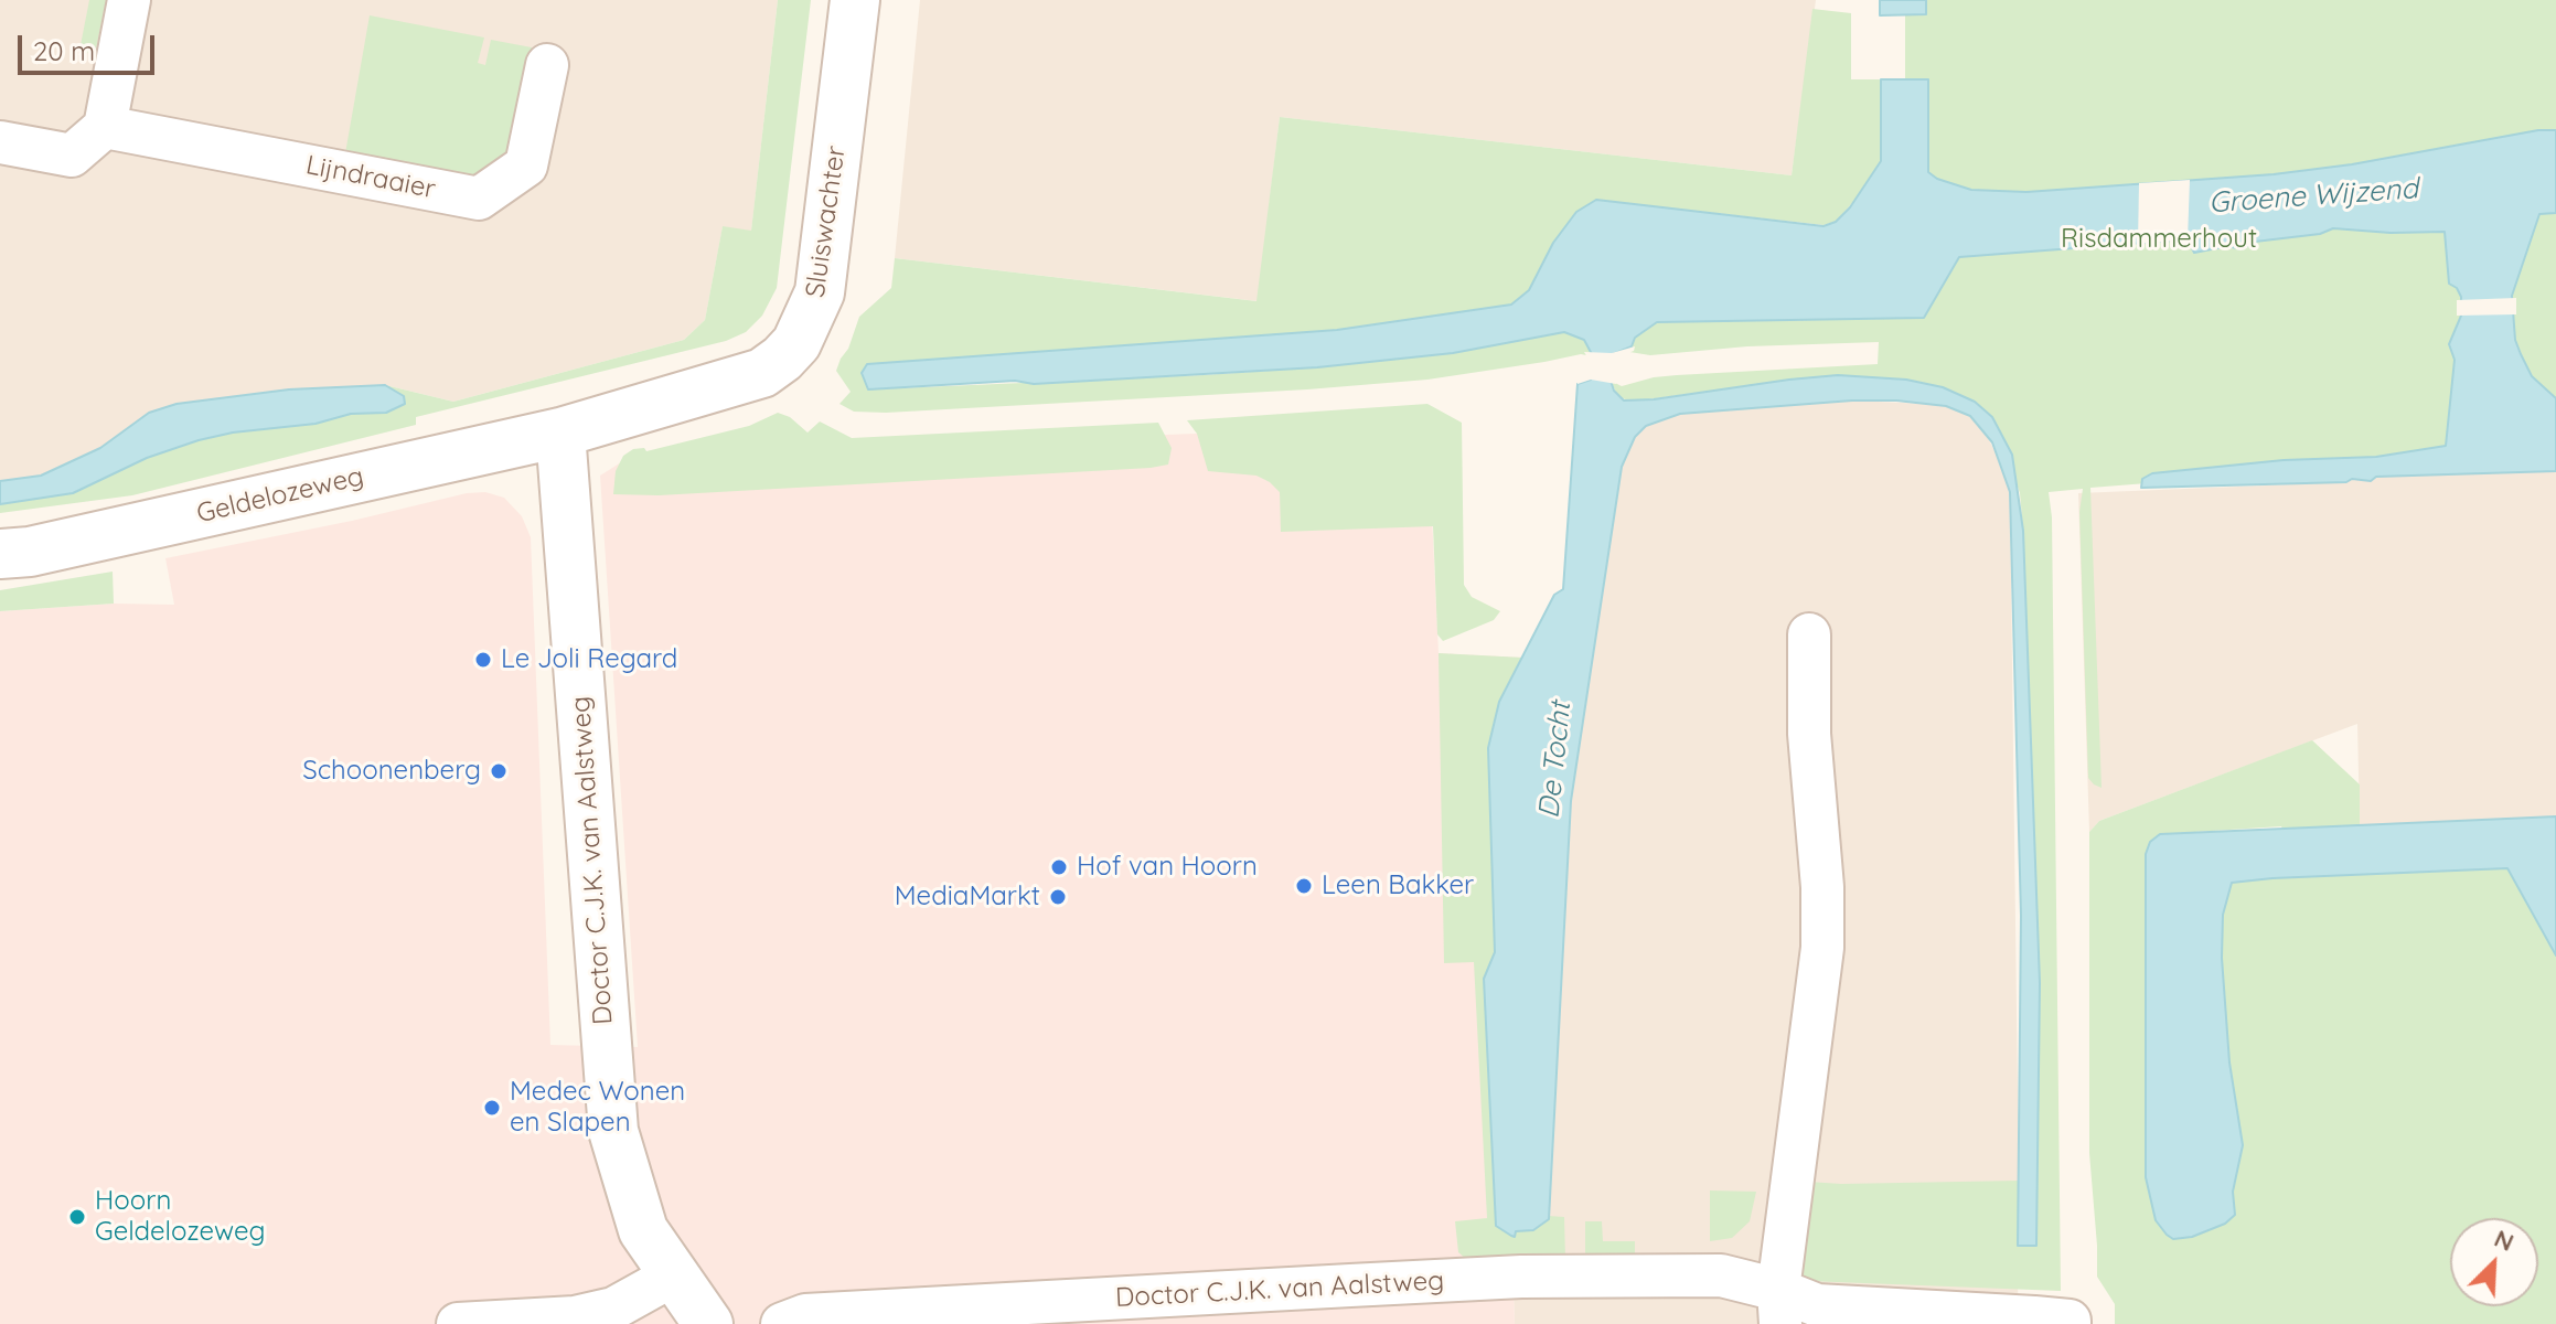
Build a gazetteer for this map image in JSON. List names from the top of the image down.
{
  "streets": {
    "street": [
      "Lijndraaier",
      "Sluiswachter",
      "Geldelozeweg",
      "Doctor C.J.K. van Aalstweg"
    ]
  },
  "crossings": [
    ["Sluiswachter", "Geldelozeweg"],
    ["Sluiswachter", "Doctor C.J.K. van Aalstweg"],
    ["Geldelozeweg", "Doctor C.J.K. van Aalstweg"]
  ],
  "water": ["Groene Wijzend", "De Tocht"],
  "parks": ["Risdammerhout"],
  "places": [
    "Le Joli Regard",
    "Schoonenberg",
    "Hof van Hoorn",
    "Leen Bakker",
    "MediaMarkt",
    "Medec Wonen en Slapen",
    "Hoorn Geldelozeweg"
  ],
  "scale_bar": "20 m",
  "north": "top right"
}
